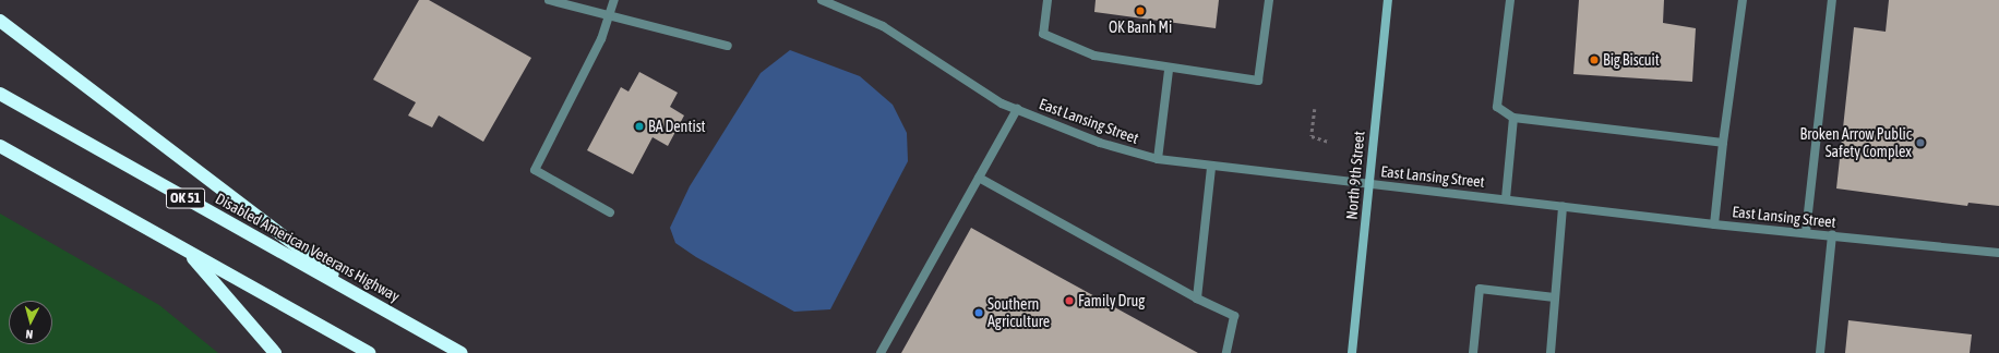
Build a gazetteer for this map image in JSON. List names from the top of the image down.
{
  "streets": {
    "highway": ["OK 51", "Disabled American Veterans Highway"],
    "main road": ["North 9th Street"],
    "street": ["East Lansing Street"]
  },
  "crossings": [
    ["East Lansing Street", "North 9th Street"]
  ],
  "places": [
    "OK Banh Mi",
    "Big Biscuit",
    "BA Dentist",
    "Broken Arrow Public Safety Complex",
    "Family Drug",
    "Southern Agriculture"
  ],
  "north": "bottom"
}
